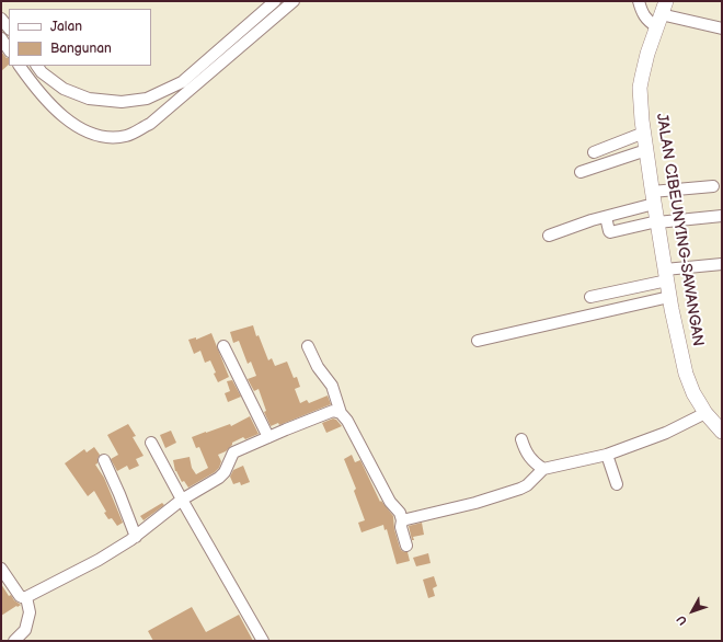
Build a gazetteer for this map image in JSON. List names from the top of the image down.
{
  "streets": {
    "main road": ["JALAN CIBEUNYING-SAWANGAN"]
  },
  "legend": ["Jalan", "Bangunan"],
  "north": "bottom left"
}
